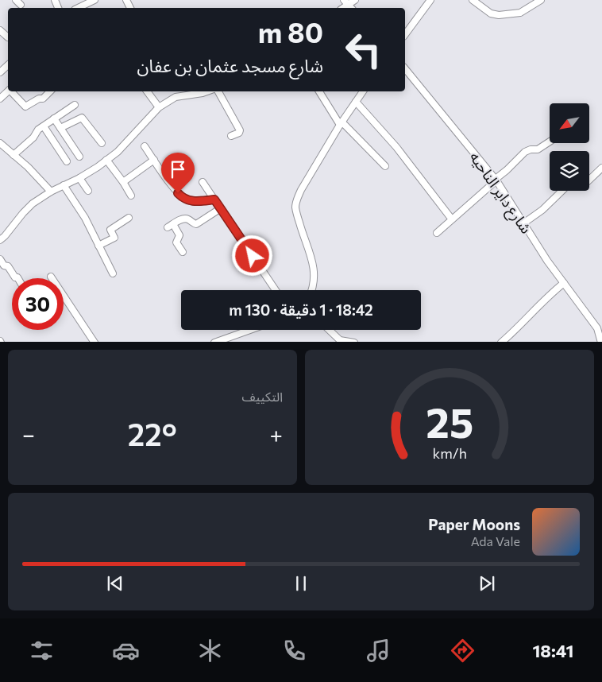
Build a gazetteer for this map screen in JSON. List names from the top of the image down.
{
  "streets": {
    "street": ["شارع داير الناحيه"]
  },
  "north": "bottom left",
  "page": {
    "turn": ["80 m", "شارع مسجد عثمان بن عفان"],
    "limit": "30",
    "trip": "18:42 · 1 دقيقة · 130 m",
    "tile": "التكييف",
    "heat": ["−", "22°", "+"],
    "song": ["Paper Moons", "Ada Vale"],
    "tabs": "18:41",
    "gauge": ["25", "km/h"]
  }
}
